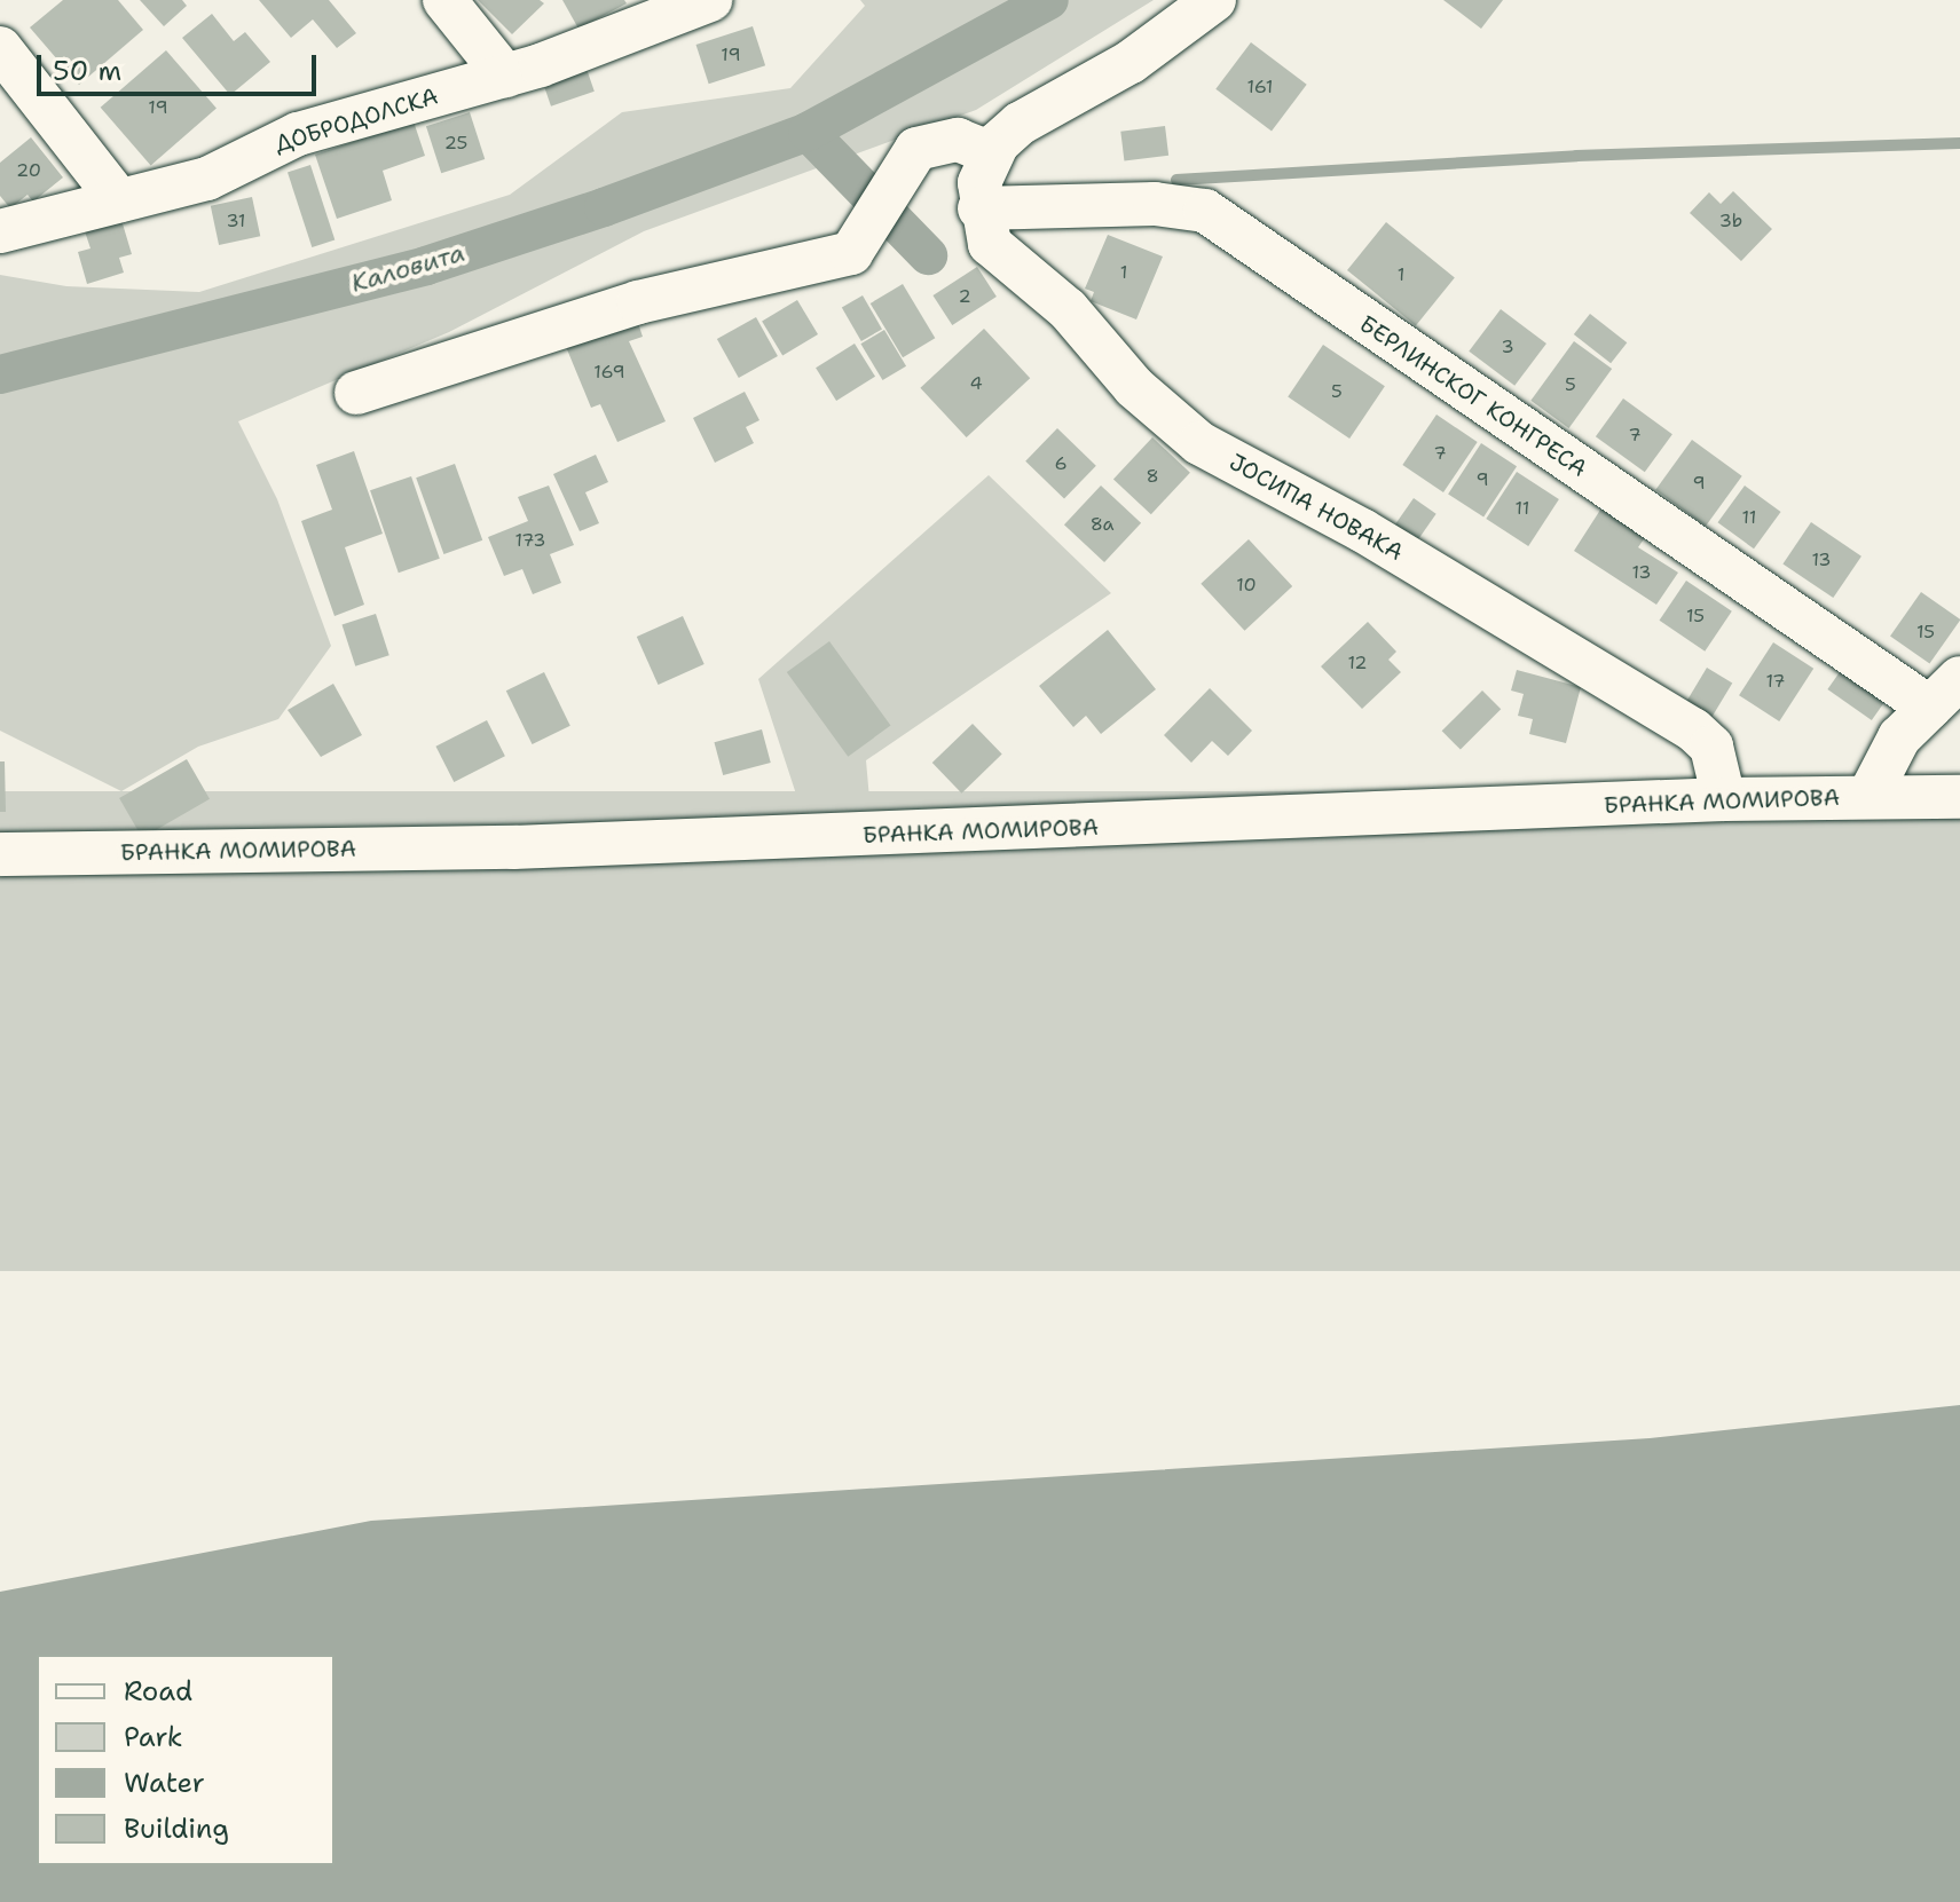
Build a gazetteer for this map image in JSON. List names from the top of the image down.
{
  "streets": {
    "street": [
      "ДОБРОДОЛСКА",
      "БЕРЛИНСКОГ КОНГРЕСА",
      "ЈОСИПА НОВАКА",
      "БРАНКА МОМИРОВА"
    ]
  },
  "crossings": [
    ["БЕРЛИНСКОГ КОНГРЕСА", "ЈОСИПА НОВАКА"],
    ["ЈОСИПА НОВАКА", "БРАНКА МОМИРОВА"]
  ],
  "water": ["Каловита"],
  "house_numbers": [
    "19",
    "161",
    "19",
    "25",
    "20",
    "31",
    "3b",
    "1",
    "1",
    "2",
    "3",
    "169",
    "4",
    "5",
    "5",
    "7",
    "7",
    "6",
    "8",
    "9",
    "9",
    "11",
    "11",
    "8a",
    "173",
    "13",
    "13",
    "10",
    "15",
    "15",
    "12",
    "17"
  ],
  "legend": [
    "Road",
    "Park",
    "Water",
    "Building"
  ],
  "scale_bar": "50 m"
}
